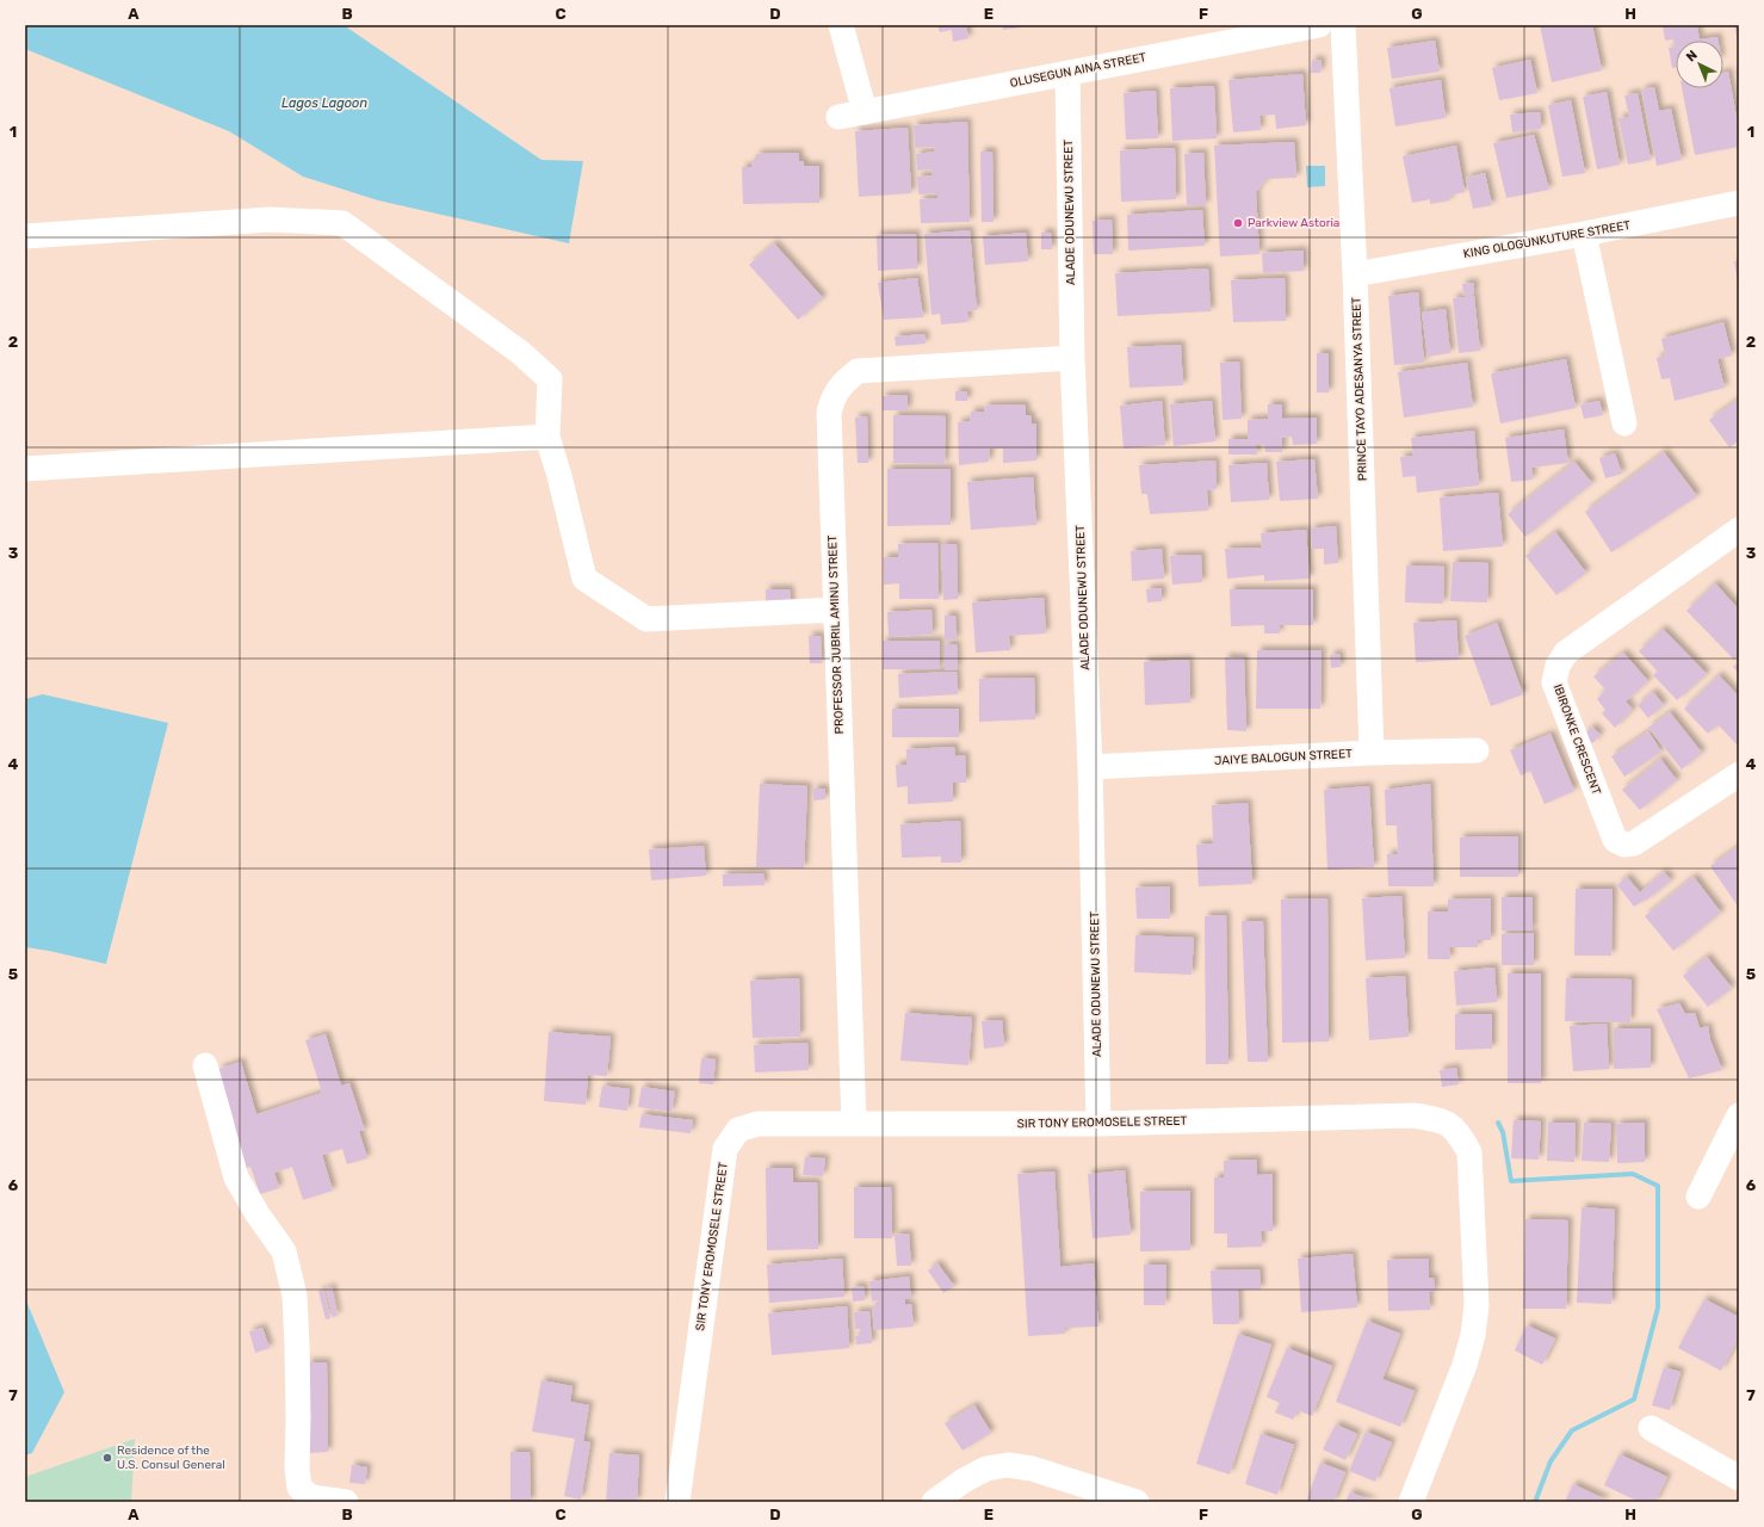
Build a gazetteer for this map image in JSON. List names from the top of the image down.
{
  "streets": {
    "street": [
      "OLUSEGUN AINA STREET",
      "ALADE ODUNEWU STREET",
      "KING OLOGUNKUTURE STREET",
      "PRINCE TAYO ADESANYA STREET",
      "PROFESSOR JUBRIL AMINU STREET",
      "IBIRONKE CRESCENT",
      "JAIYE BALOGUN STREET",
      "SIR TONY EROMOSELE STREET"
    ]
  },
  "crossings": [
    ["OLUSEGUN AINA STREET", "ALADE ODUNEWU STREET"],
    ["ALADE ODUNEWU STREET", "PROFESSOR JUBRIL AMINU STREET"],
    ["ALADE ODUNEWU STREET", "JAIYE BALOGUN STREET"],
    ["ALADE ODUNEWU STREET", "SIR TONY EROMOSELE STREET"],
    ["KING OLOGUNKUTURE STREET", "PRINCE TAYO ADESANYA STREET"],
    ["PRINCE TAYO ADESANYA STREET", "JAIYE BALOGUN STREET"],
    ["PROFESSOR JUBRIL AMINU STREET", "SIR TONY EROMOSELE STREET"]
  ],
  "water": ["Lagos Lagoon"],
  "places": ["Parkview Astoria", "Residence of the U.S. Consul General"],
  "north": "top left",
  "grid": {
    "columns": [
      "A",
      "B",
      "C",
      "D",
      "E",
      "F",
      "G",
      "H"
    ],
    "rows": [
      "1",
      "2",
      "3",
      "4",
      "5",
      "6",
      "7"
    ]
  }
}
